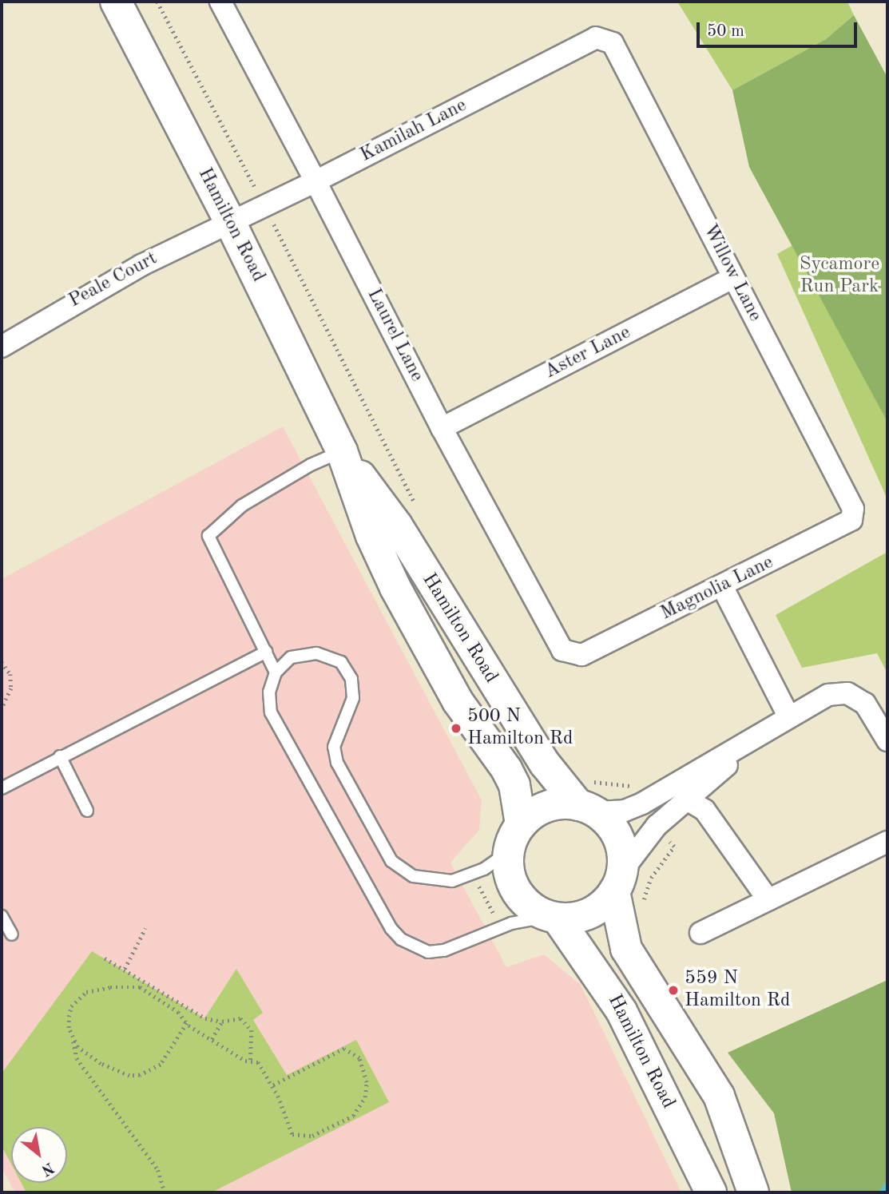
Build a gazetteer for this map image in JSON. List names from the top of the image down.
{
  "streets": {
    "main road": ["Hamilton Road"],
    "street": [
      "Kamilah Lane",
      "Willow Lane",
      "Peale Court",
      "Laurel Lane",
      "Aster Lane",
      "Magnolia Lane"
    ]
  },
  "crossings": [
    ["Kamilah Lane", "Hamilton Road"],
    ["Kamilah Lane", "Willow Lane"],
    ["Kamilah Lane", "Peale Court"],
    ["Kamilah Lane", "Laurel Lane"],
    ["Hamilton Road", "Peale Court"],
    ["Willow Lane", "Aster Lane"],
    ["Willow Lane", "Magnolia Lane"],
    ["Laurel Lane", "Aster Lane"],
    ["Laurel Lane", "Magnolia Lane"]
  ],
  "parks": ["Sycamore Run Park"],
  "places": ["500 N Hamilton Rd", "559 N Hamilton Rd"],
  "scale_bar": "50 m",
  "north": "bottom right"
}
